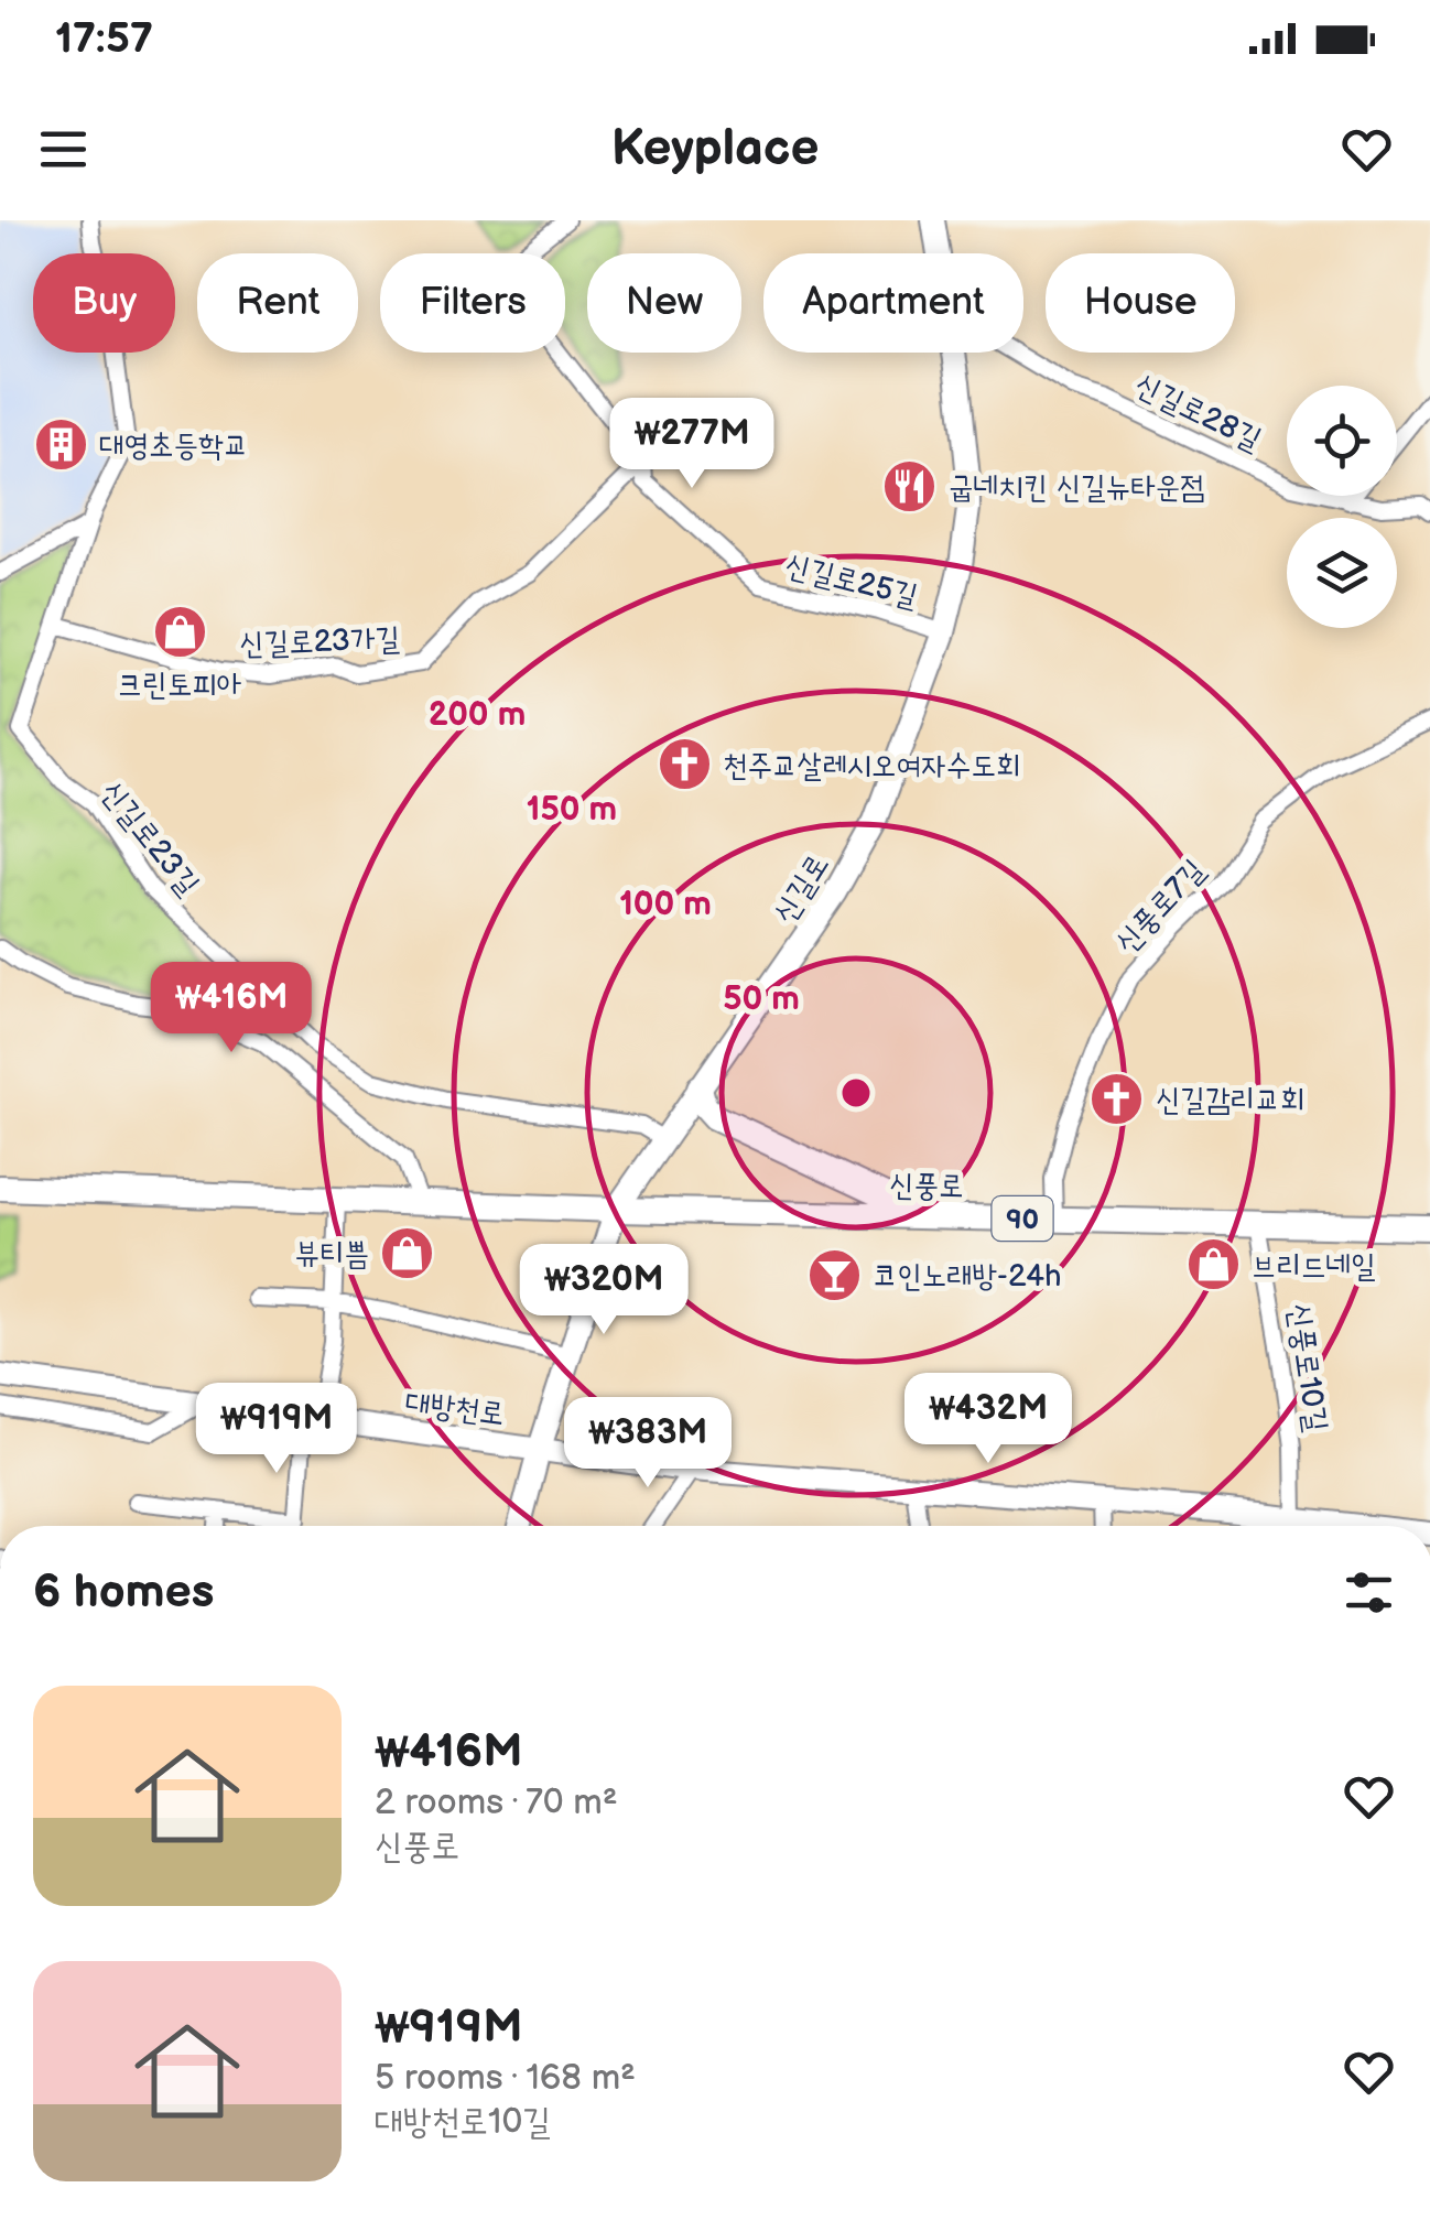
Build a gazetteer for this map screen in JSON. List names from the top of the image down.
{
  "streets": {
    "main road": [
      "신길로",
      "신풍로",
      "90",
      "대방천로"
    ],
    "street": [
      "신길로28길",
      "신길로25길",
      "신길로23가길",
      "신길로23길",
      "신풍로7길",
      "신풍로10길"
    ]
  },
  "crossings": [
    ["신길로25길", "신길로23가길"],
    ["신길로25길", "신길로"],
    ["신길로23가길", "신길로23길"],
    ["신길로23길", "신길로"],
    ["신길로", "신풍로"],
    ["신길로", "대방천로"],
    ["신풍로7길", "신풍로"],
    ["신풍로", "신풍로10길"],
    ["신풍로10길", "대방천로"]
  ],
  "places": {
    "building": ["대영초등학교"],
    "restaurant": ["굽네치킨 신길뉴타운점"],
    "shop": ["크린토피아", "뷰티쁨", "브리드네일"],
    "church": ["천주교살레시오여자수도회", "신길감리교회"],
    "bar": ["코인노래방-24h"]
  },
  "page": {
    "status": "17:57",
    "header": "Keyplace",
    "chip": [
      "Buy",
      "Rent",
      "Filters",
      "New",
      "Apartment",
      "House"
    ],
    "price": [
      "₩277M",
      "₩416M",
      "₩320M",
      "₩432M",
      "₩919M",
      "₩383M"
    ],
    "heading": "6 homes",
    "list": [
      {
        "name": "₩416M",
        "note": "2 rooms · 70 m² · 신풍로"
      },
      {
        "name": "₩919M",
        "note": "5 rooms · 168 m² · 대방천로10길"
      }
    ]
  },
  "rings": [
    "200 m",
    "150 m",
    "100 m",
    "50 m"
  ]
}
